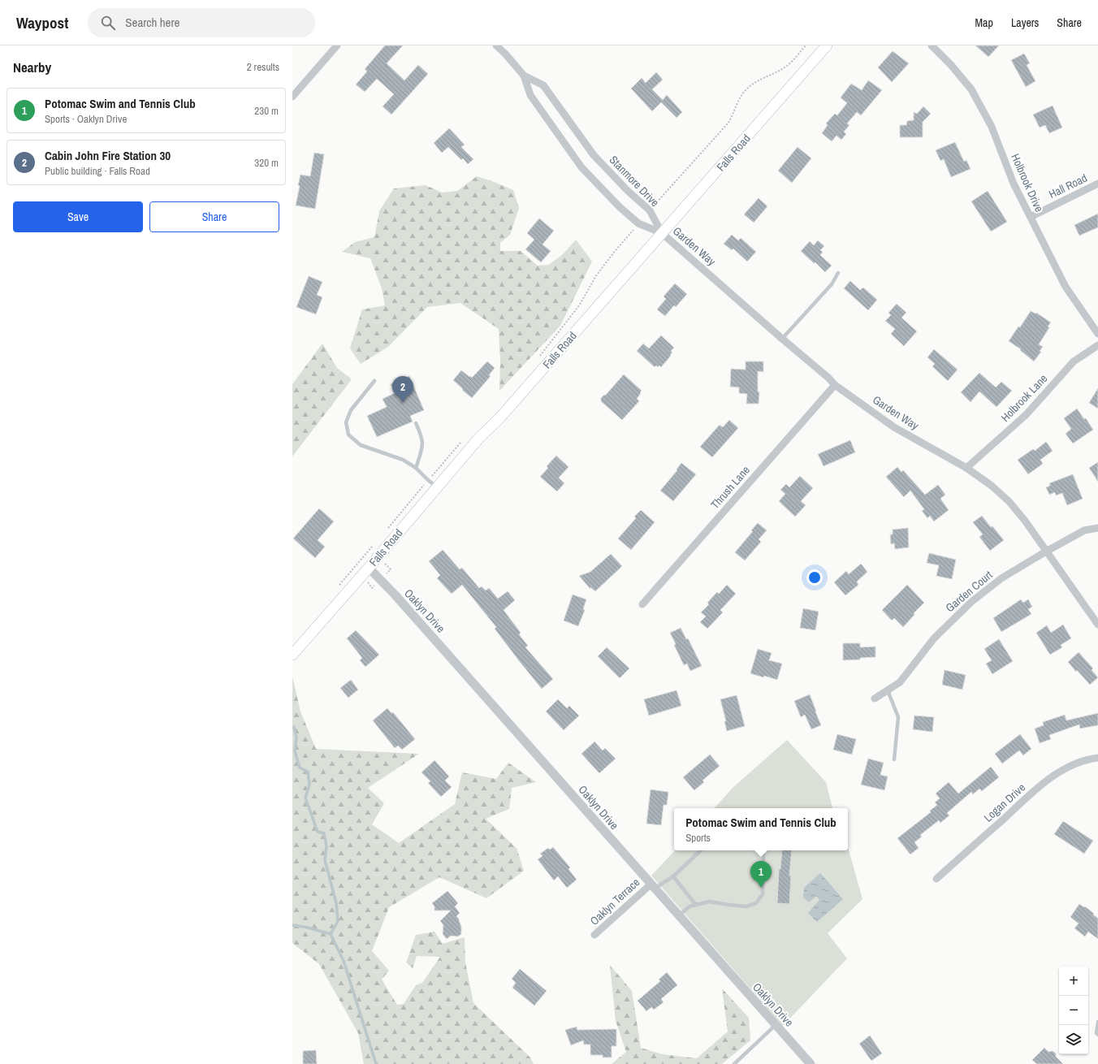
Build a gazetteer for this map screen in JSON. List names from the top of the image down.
{
  "streets": {
    "main road": ["Falls Road"],
    "street": [
      "Stanmore Drive",
      "Holbrook Drive",
      "Hall Road",
      "Garden Way",
      "Holbrook Lane",
      "Thrush Lane",
      "Garden Court",
      "Oaklyn Drive",
      "Logan Drive",
      "Oaklyn Terrace"
    ]
  },
  "crossings": [
    ["Falls Road", "Stanmore Drive"],
    ["Falls Road", "Garden Way"],
    ["Falls Road", "Oaklyn Drive"],
    ["Stanmore Drive", "Garden Way"],
    ["Holbrook Drive", "Hall Road"],
    ["Garden Way", "Holbrook Lane"],
    ["Garden Way", "Thrush Lane"],
    ["Garden Way", "Garden Court"],
    ["Oaklyn Drive", "Oaklyn Terrace"]
  ],
  "page": {
    "header": "Waypost",
    "search": "Search here",
    "nav": ["Map", "Layers", "Share"],
    "heading": ["Nearby", "2 results"],
    "list": [
      {
        "mark": "1",
        "name": "Potomac Swim and Tennis Club",
        "note": "Sports · Oaklyn Drive",
        "value": "230 m"
      },
      {
        "mark": "2",
        "name": "Cabin John Fire Station 30",
        "note": "Public building · Falls Road",
        "value": "320 m"
      }
    ],
    "buttons": ["Save", "Share"],
    "pins": ["2", "1"],
    "popup": ["Potomac Swim and Tennis Club", "Sports"],
    "map_buttons": ["+", "−"]
  }
}
